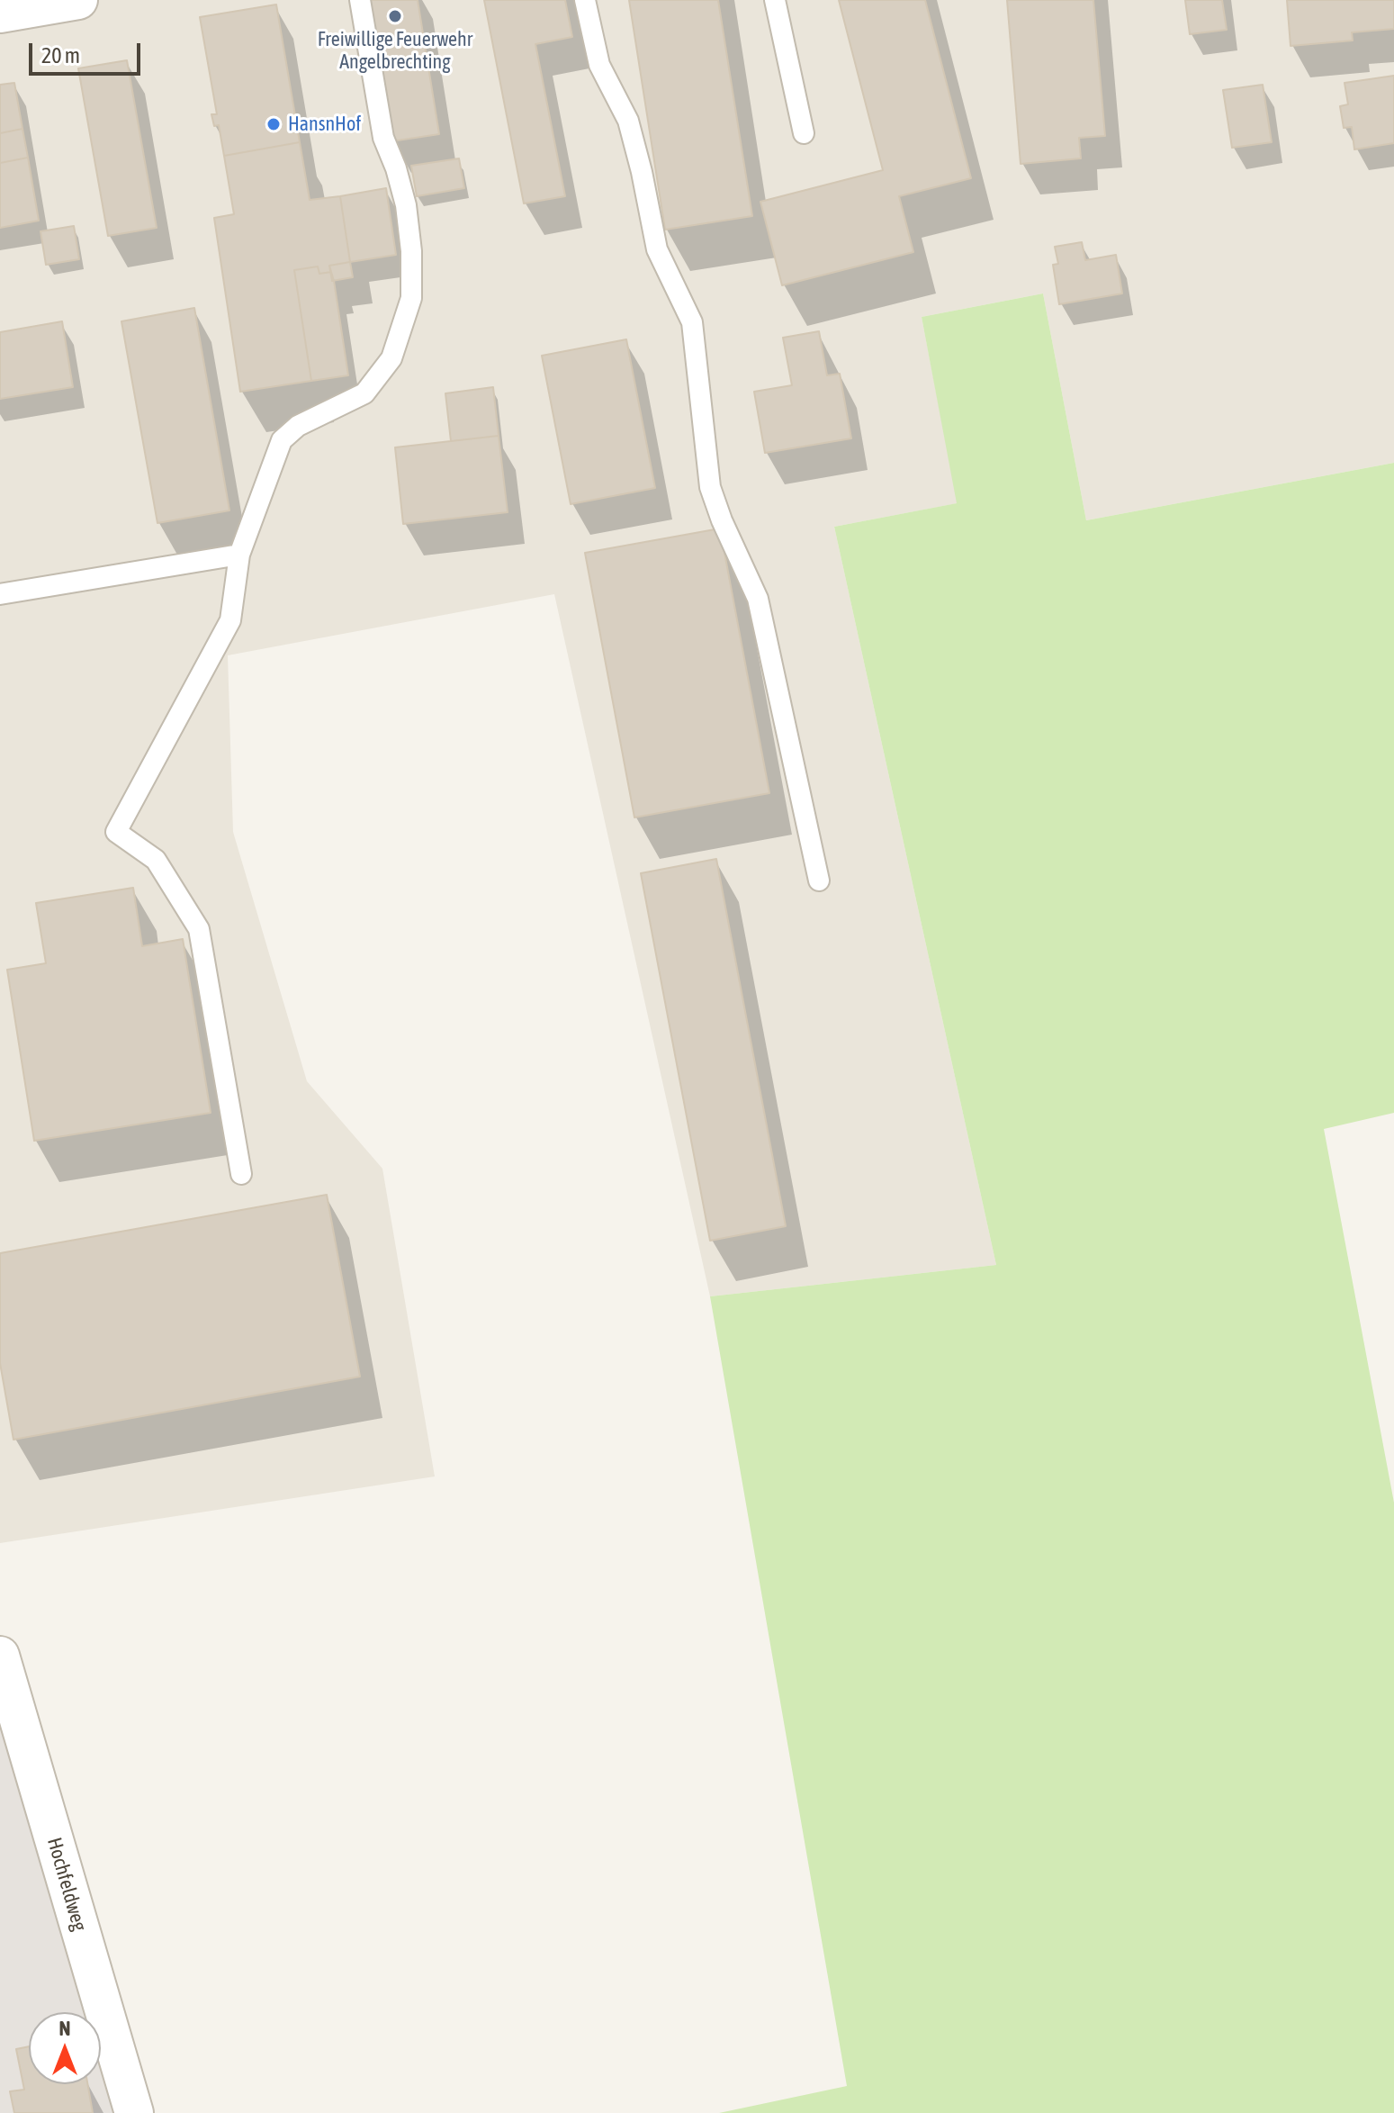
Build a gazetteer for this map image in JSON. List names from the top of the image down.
{
  "streets": {
    "street": ["Hochfeldweg"]
  },
  "places": ["Freiwillige Feuerwehr Angelbrechting", "HansnHof"],
  "scale_bar": "20 m",
  "north": "top"
}
